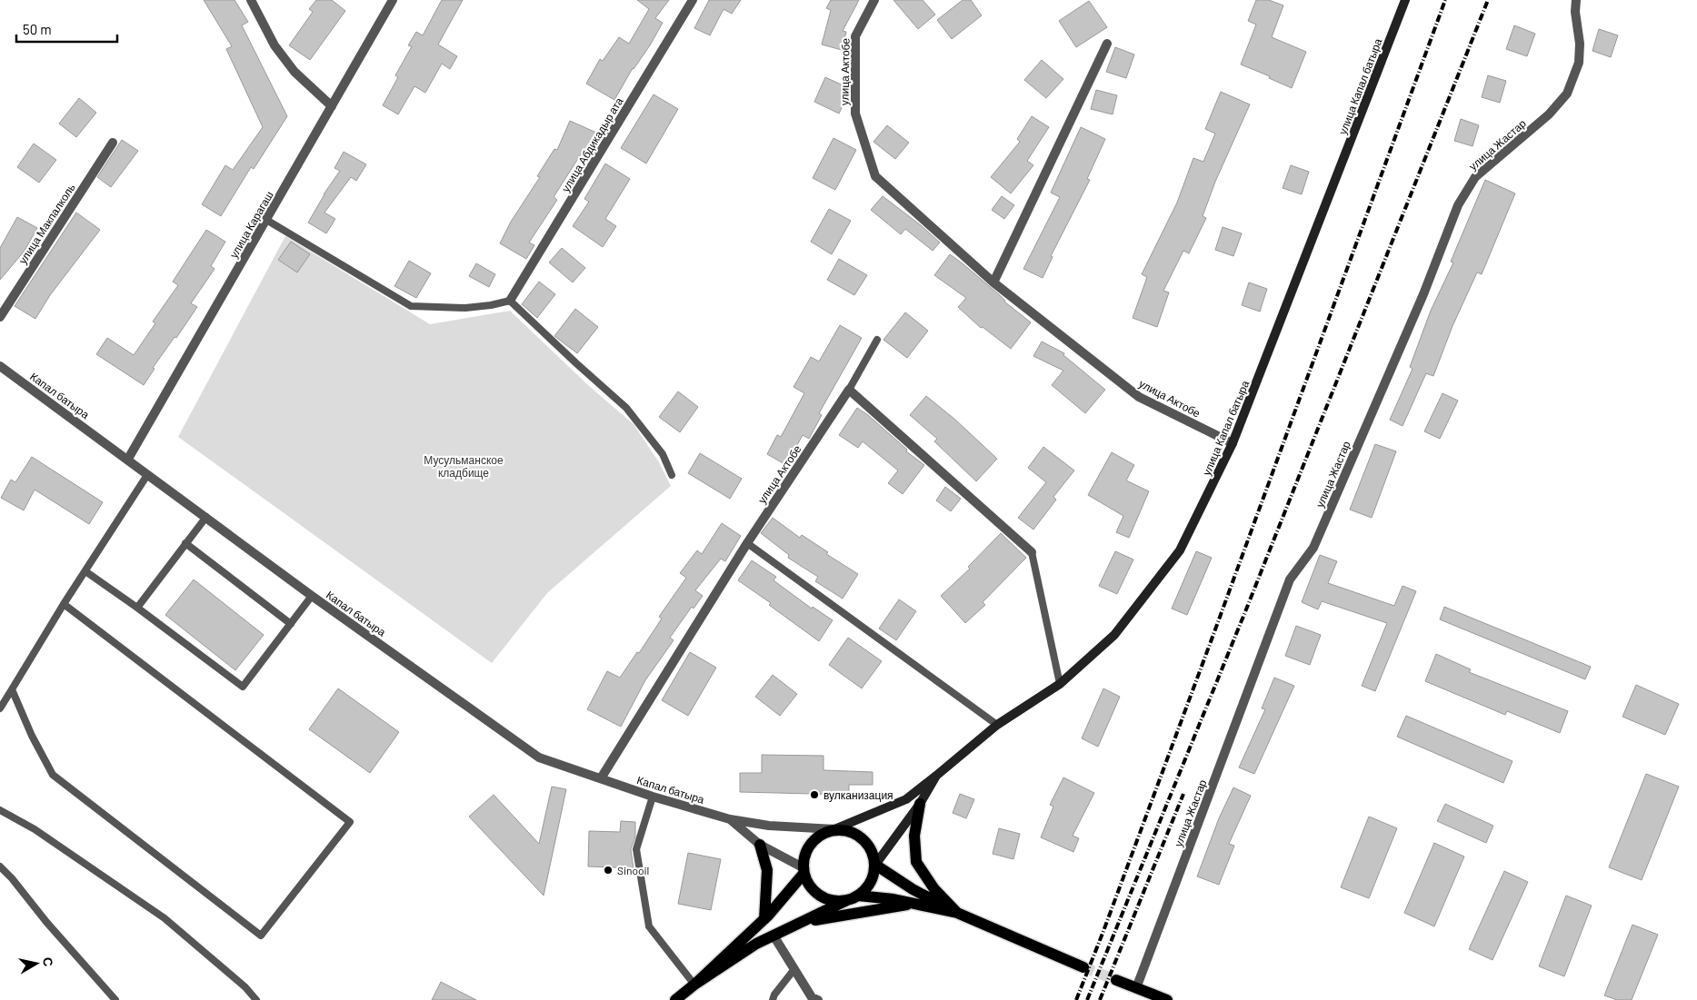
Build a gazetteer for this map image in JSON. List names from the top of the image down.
{
  "streets": {
    "main road": ["улица Капал батыра"],
    "street": [
      "улица Актобе",
      "улица Абдикадыр ата",
      "улица Жастар",
      "улица Макпалколь",
      "улица Карагаш",
      "Капал батыра"
    ]
  },
  "crossings": [
    ["улица Актобе", "улица Капал батыра"],
    ["улица Актобе", "Капал батыра"],
    ["улица Капал батыра", "Капал батыра"],
    ["улица Карагаш", "Капал батыра"]
  ],
  "parks": ["Мусульманское кладбище"],
  "places": ["вулканизация", "Sinooil"],
  "scale_bar": "50 m",
  "north": "right"
}
